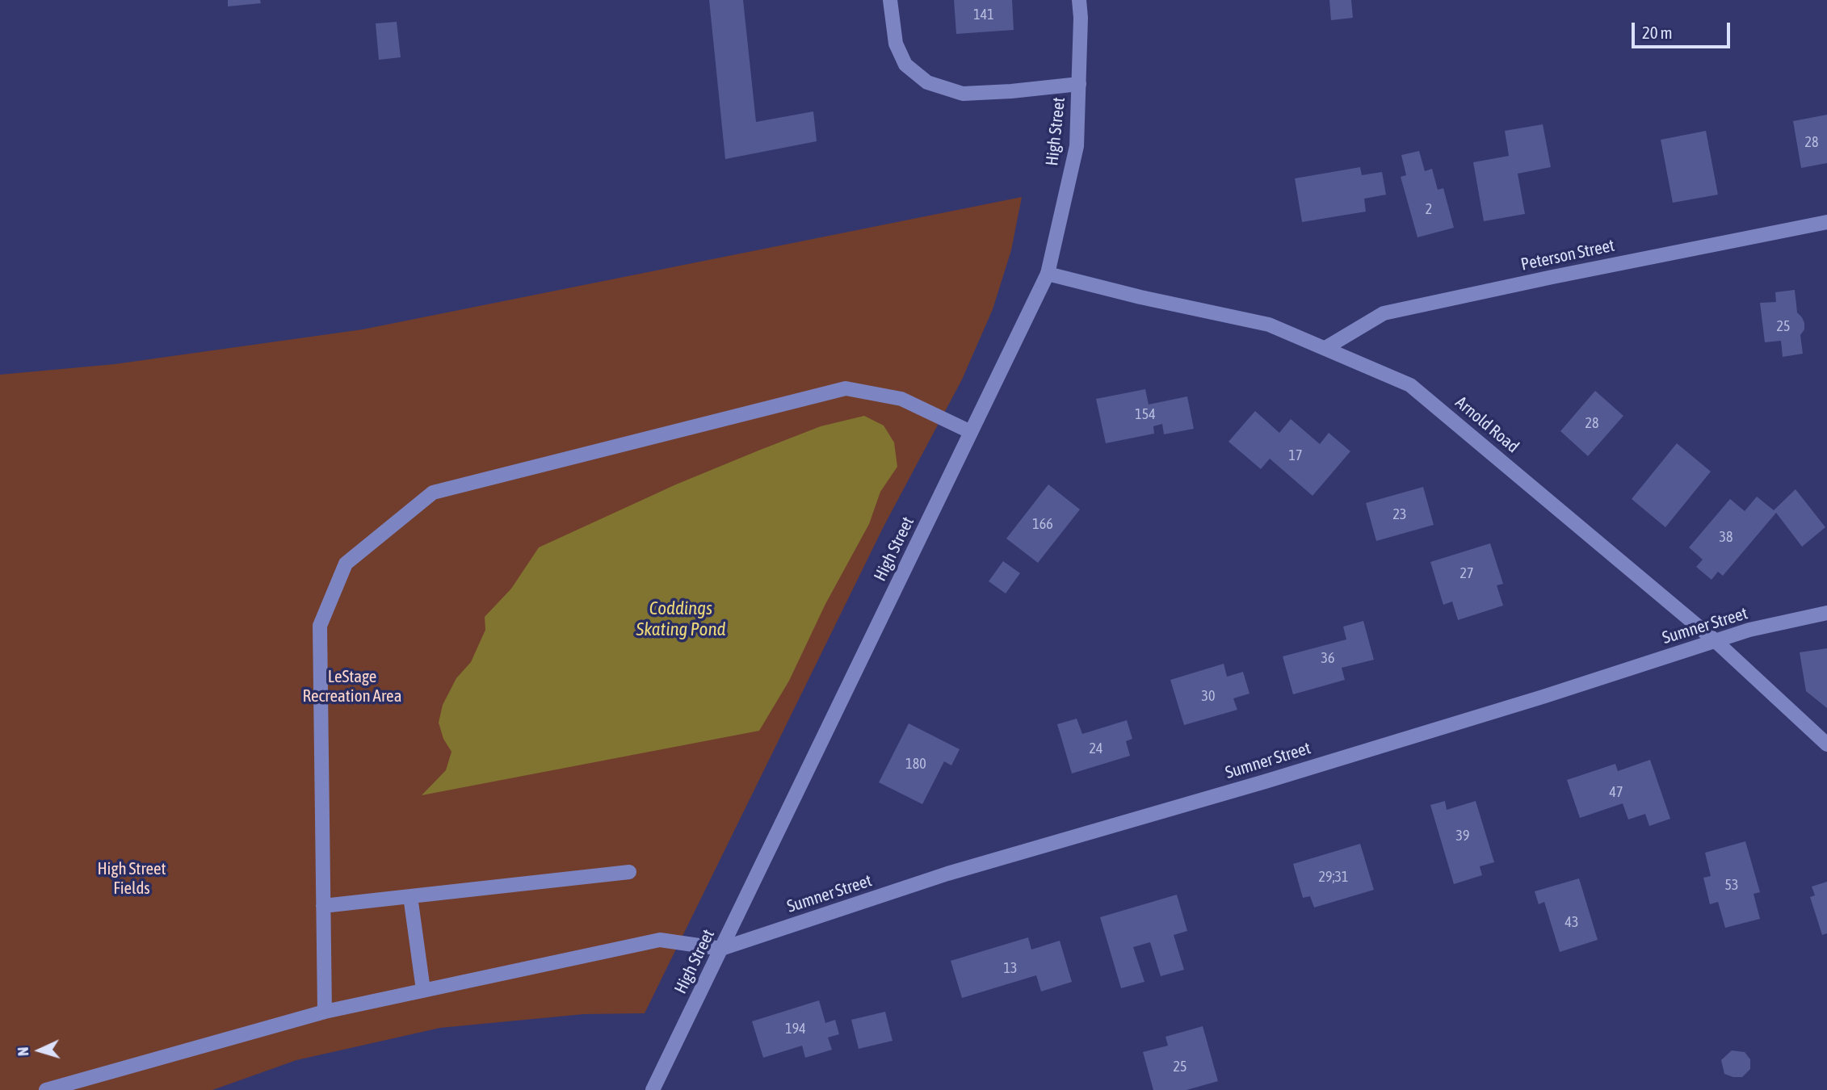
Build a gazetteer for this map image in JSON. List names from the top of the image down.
{
  "streets": {
    "street": [
      "High Street",
      "Peterson Street",
      "Arnold Road",
      "Sumner Street"
    ]
  },
  "crossings": [
    ["High Street", "Arnold Road"],
    ["High Street", "Sumner Street"],
    ["Peterson Street", "Arnold Road"],
    ["Arnold Road", "Sumner Street"]
  ],
  "water": ["Coddings Skating Pond"],
  "parks": ["LeStage Recreation Area", "High Street Fields"],
  "house_numbers": [
    "141",
    "28",
    "2",
    "25",
    "154",
    "28",
    "17",
    "23",
    "166",
    "38",
    "27",
    "36",
    "30",
    "24",
    "180",
    "47",
    "39",
    "29;31",
    "53",
    "43",
    "13",
    "194",
    "25"
  ],
  "scale_bar": "20 m",
  "north": "left"
}
